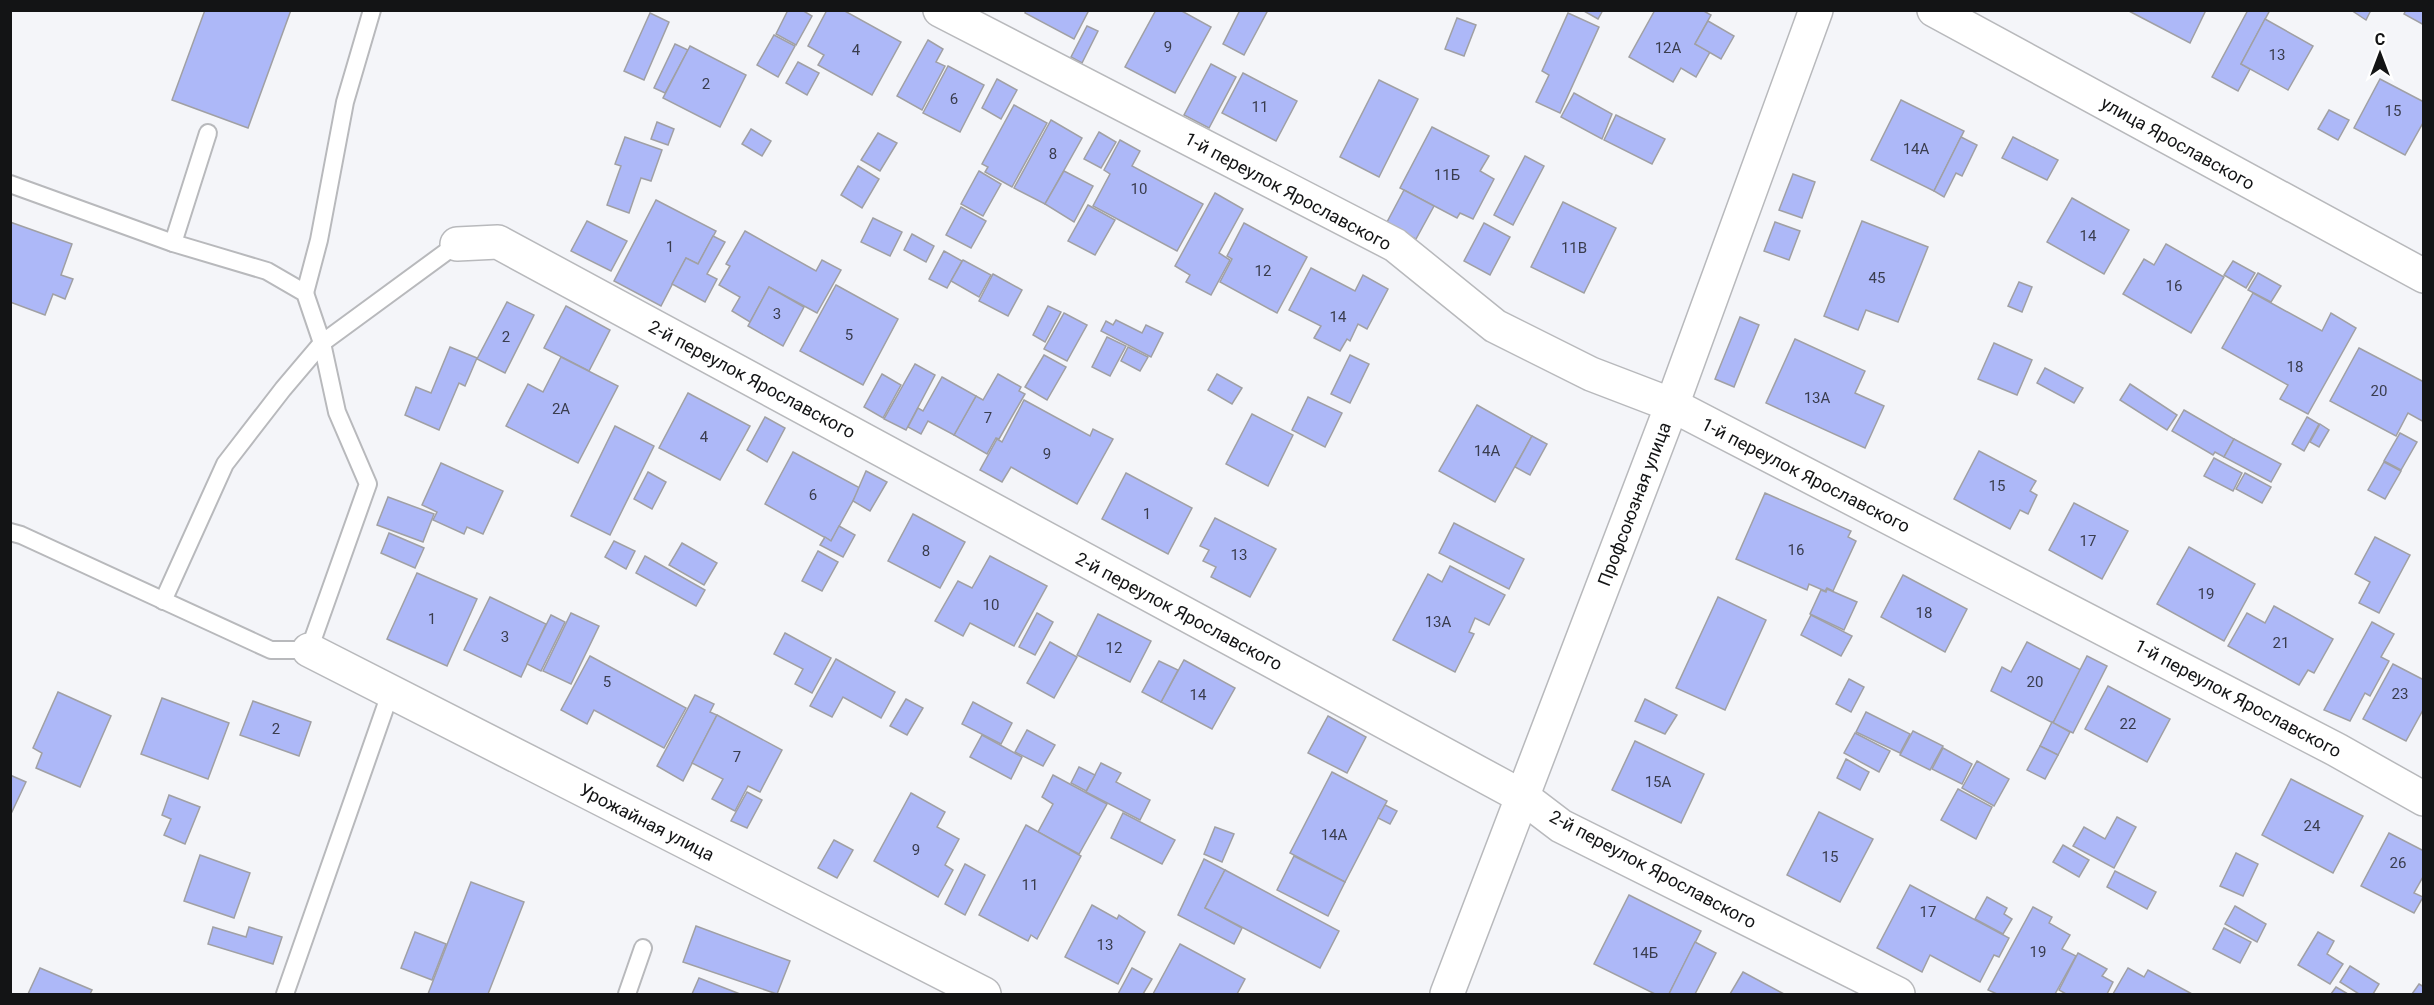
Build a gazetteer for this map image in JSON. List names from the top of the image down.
{
  "streets": {
    "street": [
      "улица Ярославского",
      "1-й переулок Ярославского",
      "2-й переулок Ярославского",
      "Профсоюзная улица",
      "Урожайная улица"
    ]
  },
  "crossings": [
    ["1-й переулок Ярославского", "Профсоюзная улица"],
    ["2-й переулок Ярославского", "Профсоюзная улица"]
  ],
  "house_numbers": [
    "9",
    "12А",
    "4",
    "13",
    "2",
    "6",
    "11",
    "15",
    "14А",
    "8",
    "11Б",
    "10",
    "14",
    "1",
    "11В",
    "12",
    "45",
    "16",
    "3",
    "14",
    "5",
    "2",
    "18",
    "20",
    "13А",
    "2А",
    "7",
    "4",
    "14А",
    "9",
    "15",
    "6",
    "1",
    "17",
    "16",
    "8",
    "13",
    "19",
    "10",
    "18",
    "1",
    "13А",
    "3",
    "21",
    "12",
    "5",
    "20",
    "23",
    "14",
    "22",
    "2",
    "7",
    "15А",
    "24",
    "14А",
    "9",
    "15",
    "26",
    "11",
    "17",
    "13",
    "19",
    "14Б"
  ],
  "north": "top"
}
